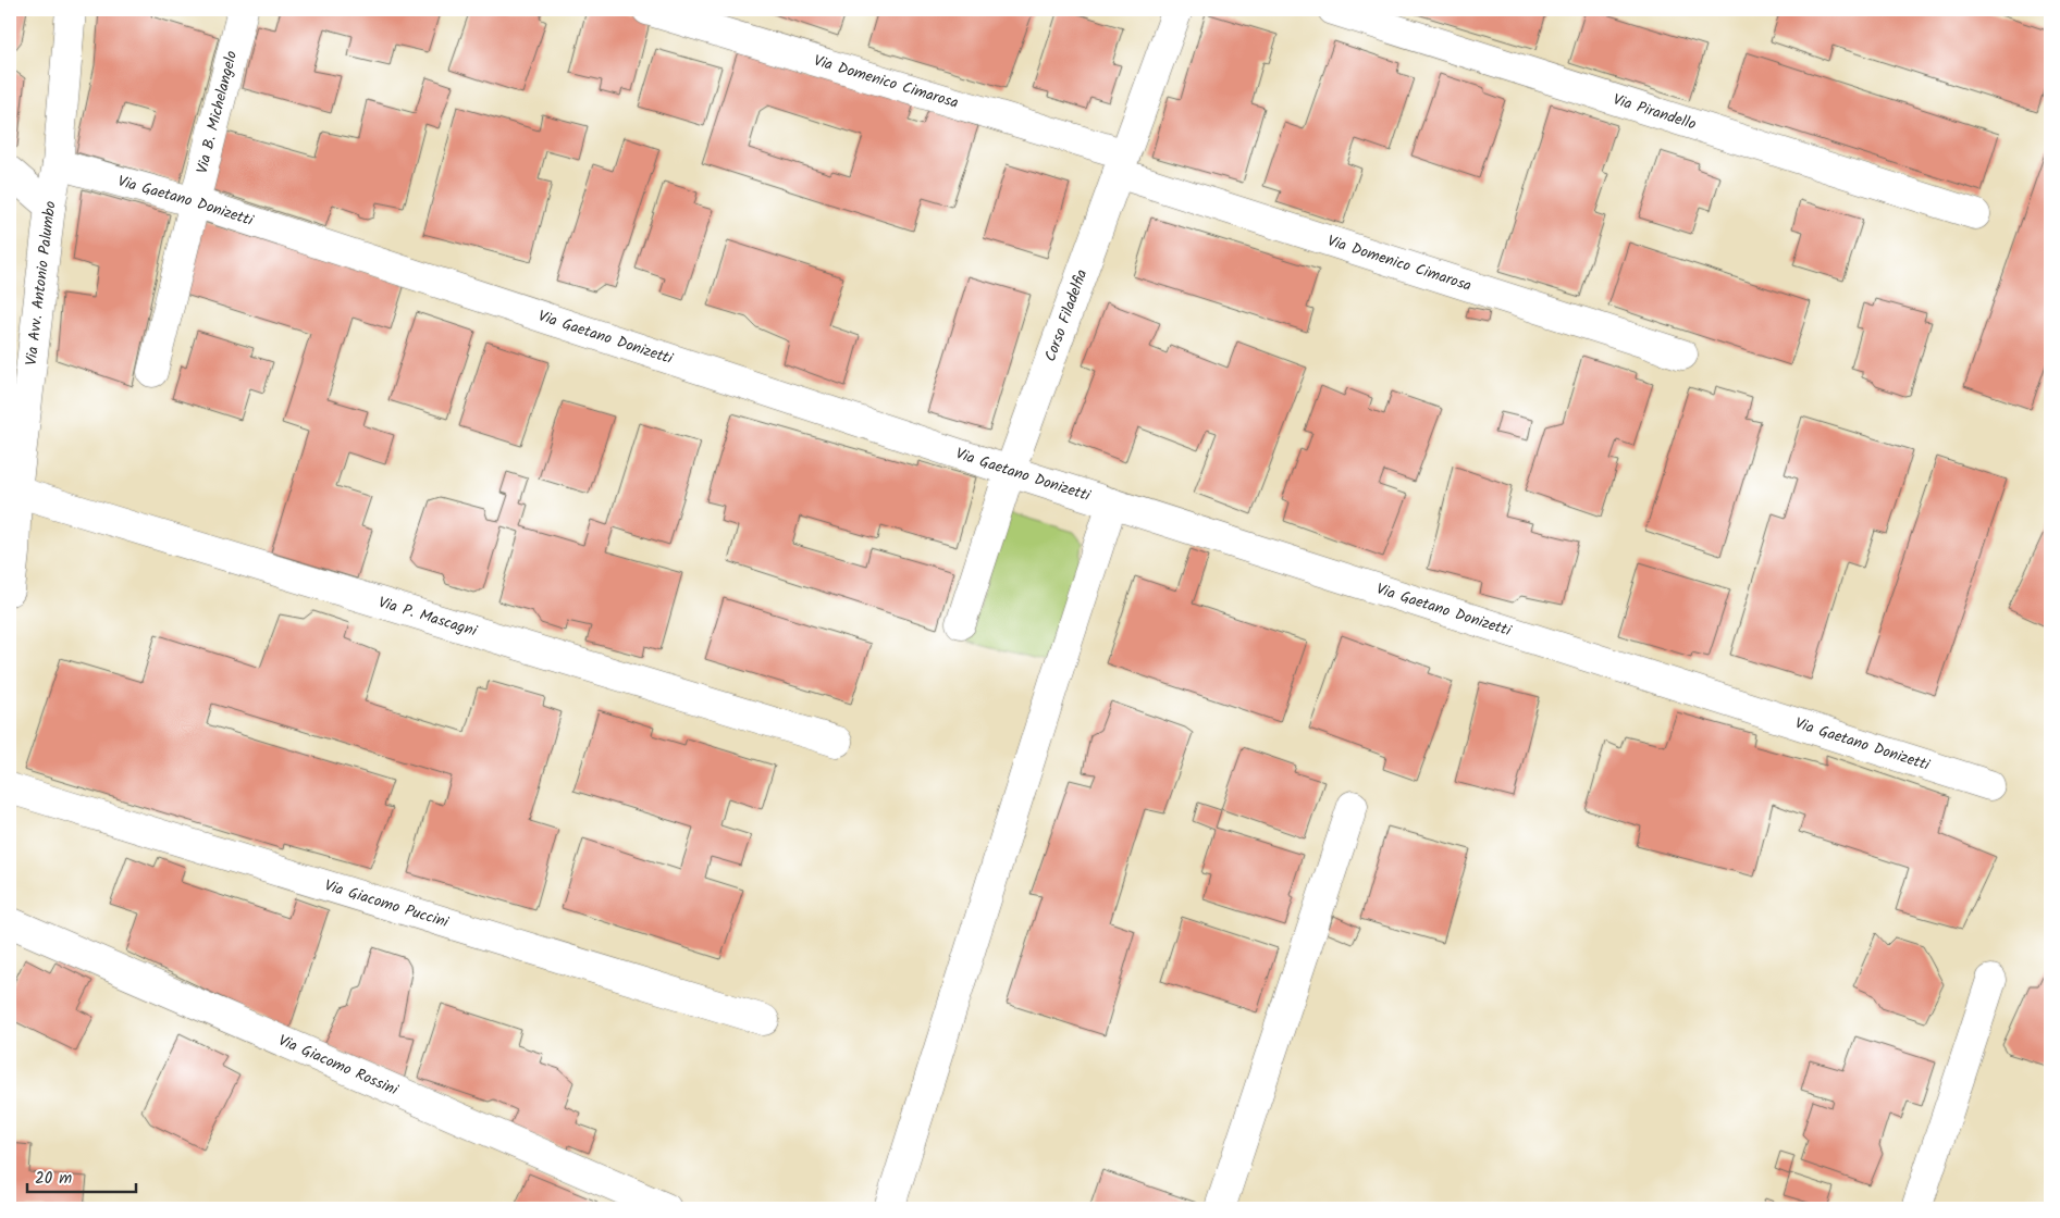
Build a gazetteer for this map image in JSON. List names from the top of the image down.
{
  "streets": {
    "street": [
      "Via Domenico Cimarosa",
      "Via B. Michelangelo",
      "Via Pirandello",
      "Via Gaetano Donizetti",
      "Via Avv. Antonio Palumbo",
      "Corso Filadelfia",
      "Via P. Mascagni",
      "Via Giacomo Puccini",
      "Via Giacomo Rossini"
    ]
  },
  "crossings": [
    ["Via Domenico Cimarosa", "Corso Filadelfia"],
    ["Via B. Michelangelo", "Via Gaetano Donizetti"],
    ["Via Gaetano Donizetti", "Via Avv. Antonio Palumbo"],
    ["Via Gaetano Donizetti", "Corso Filadelfia"],
    ["Via Avv. Antonio Palumbo", "Via P. Mascagni"]
  ],
  "scale_bar": "20 m"
}
